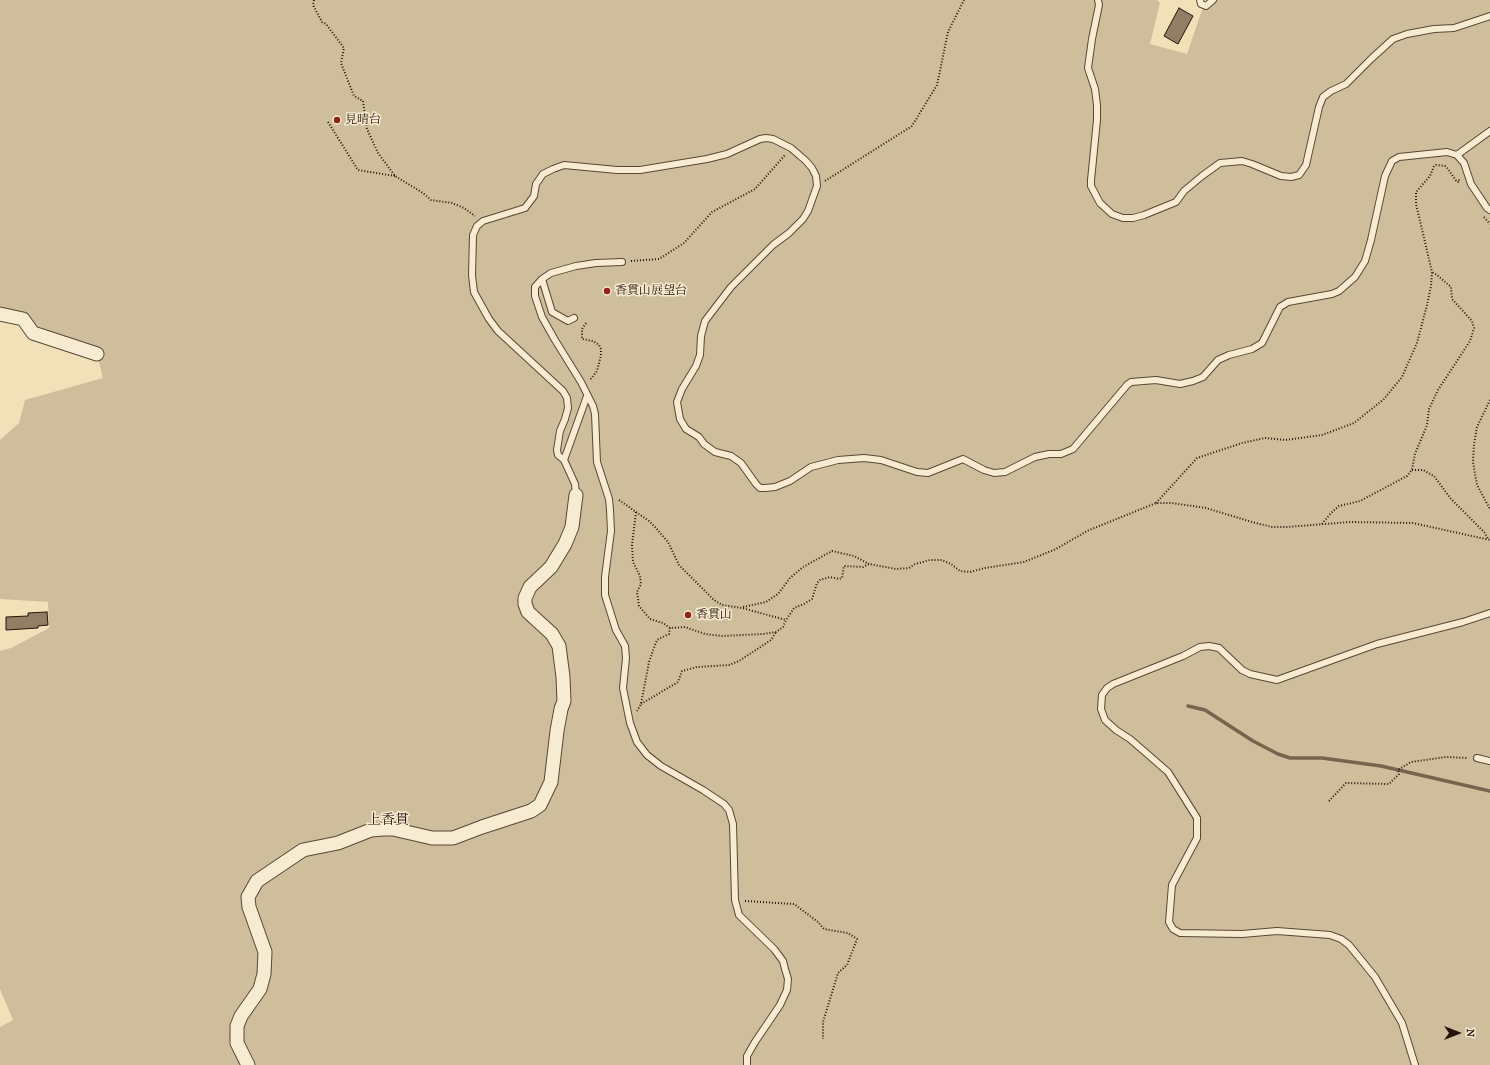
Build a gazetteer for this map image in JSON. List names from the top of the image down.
{
  "districts": ["上香貫"],
  "places": ["見晴台", "香貫山展望台", "香貫山"],
  "north": "right"
}
